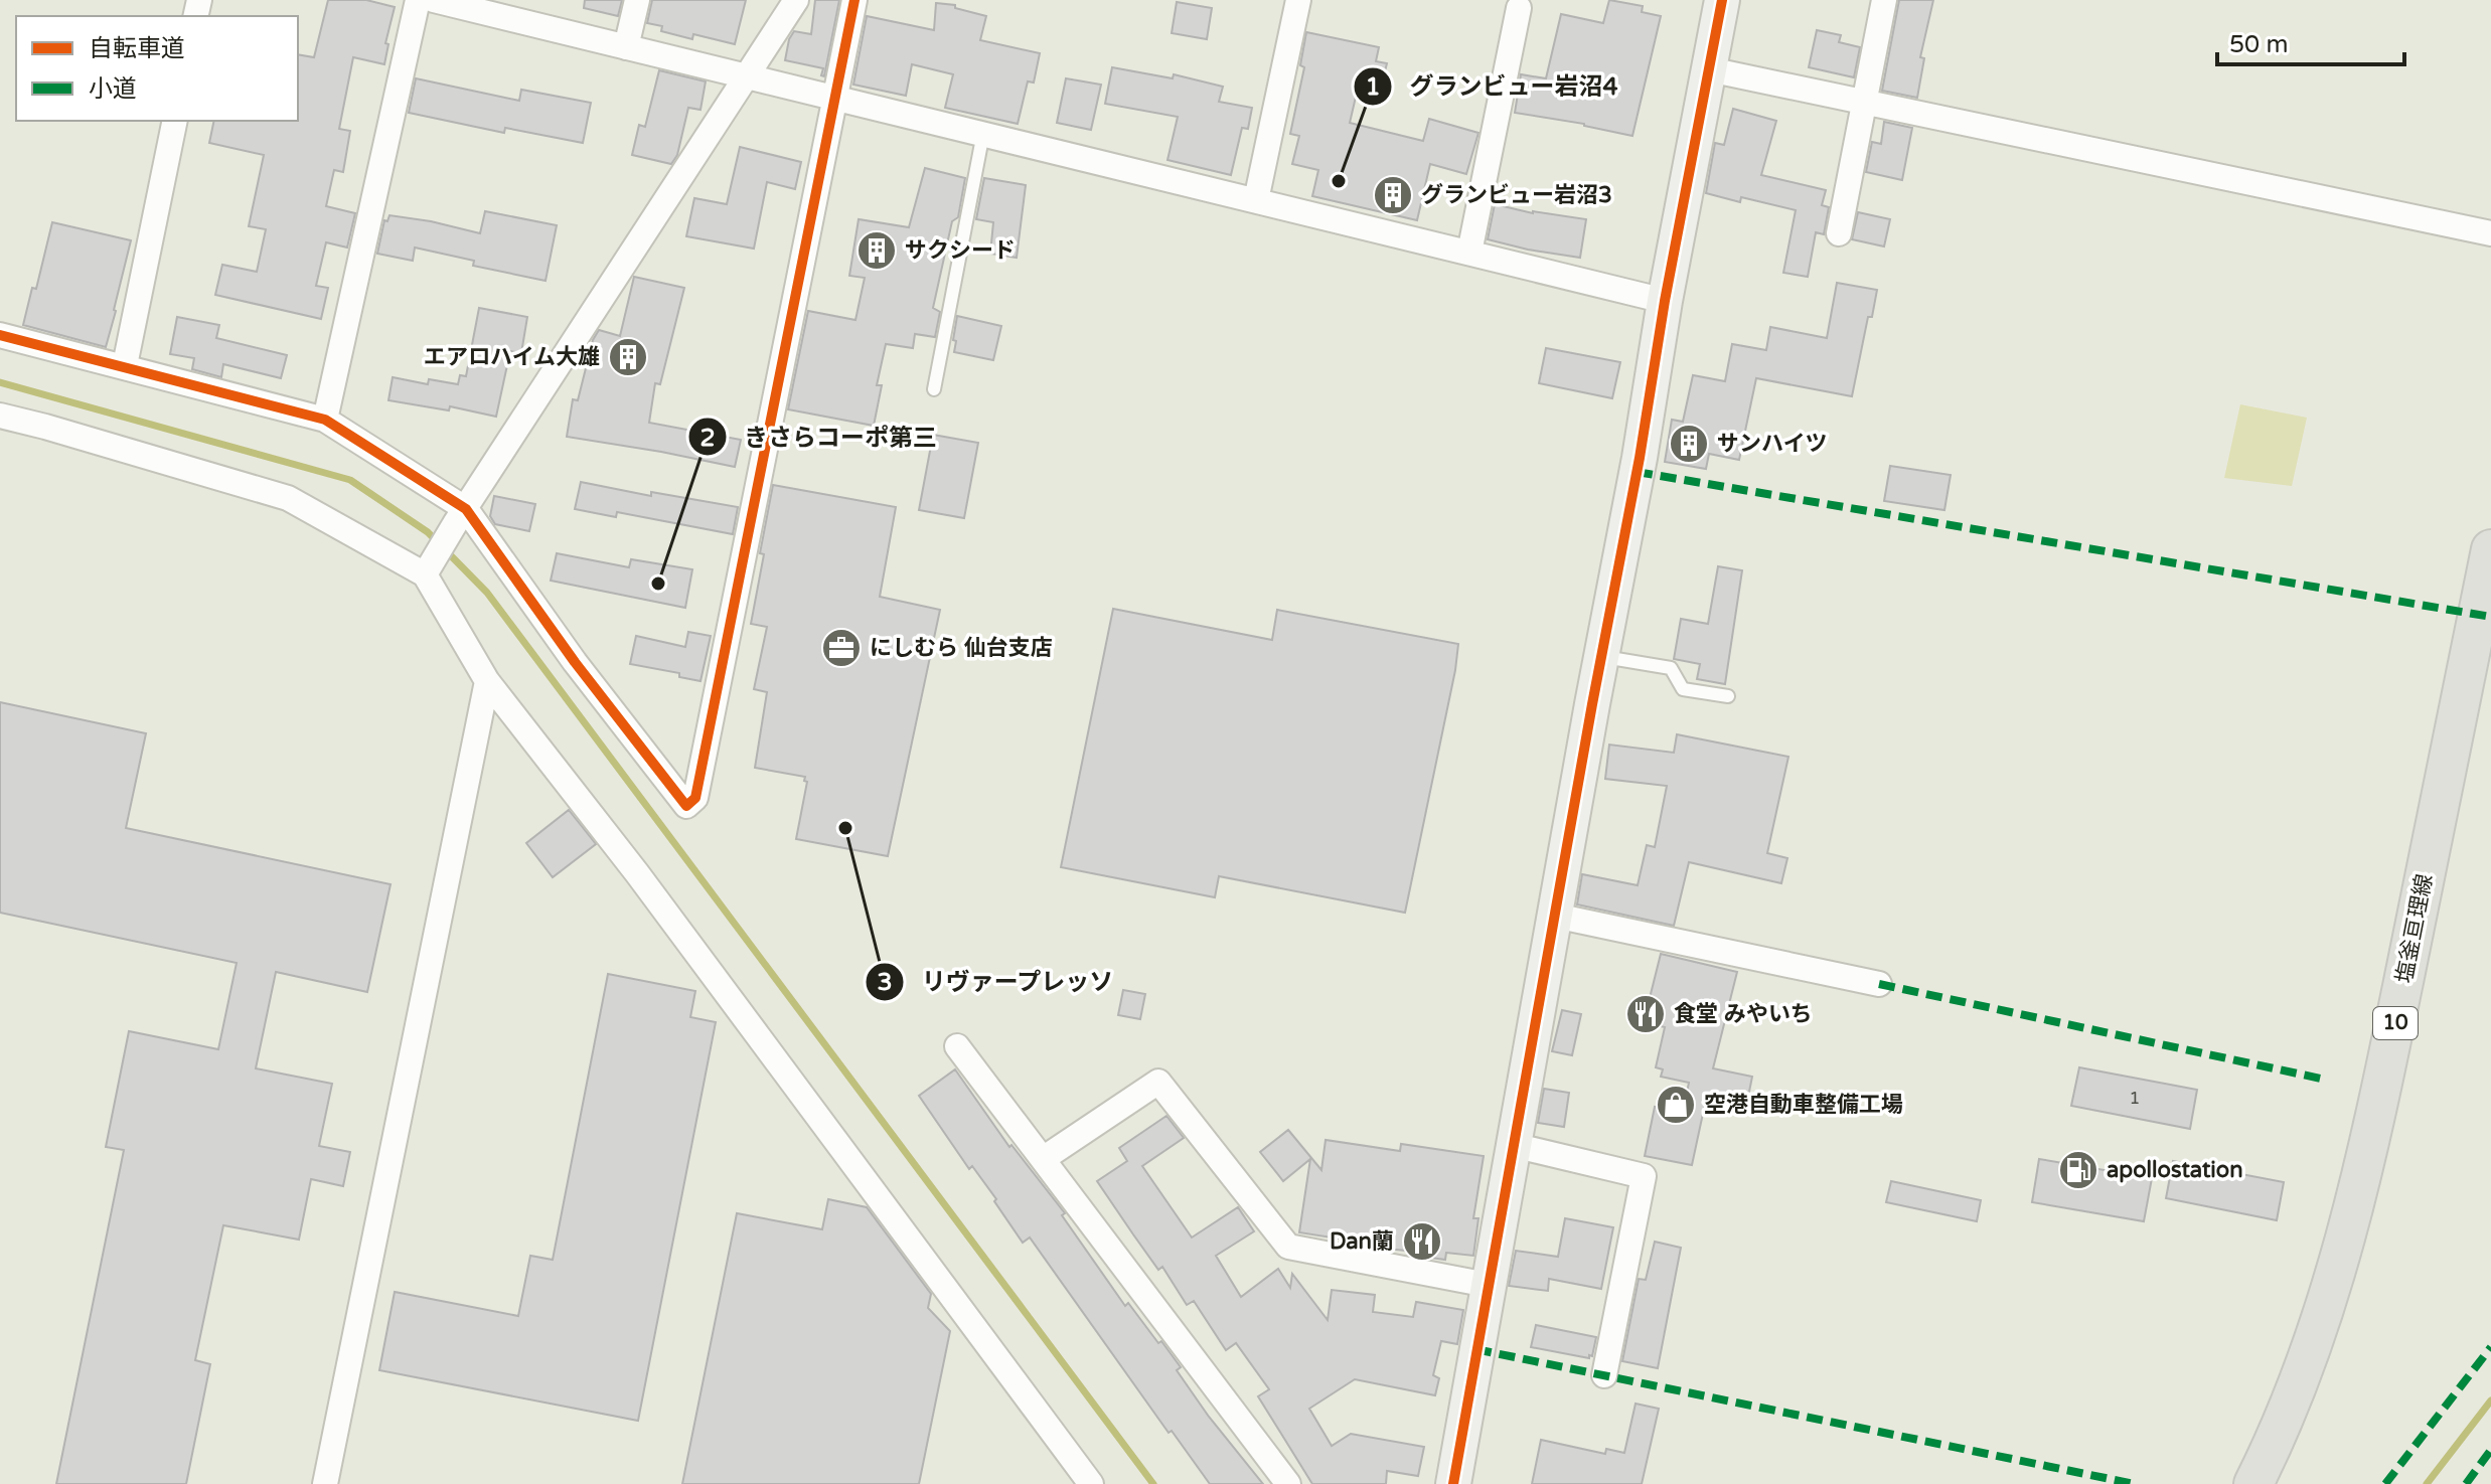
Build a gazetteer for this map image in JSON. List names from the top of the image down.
{
  "streets": {
    "main road": ["塩釜亘理線", "10"]
  },
  "places": {
    "other": ["グランビュー岩沼4", "きさらコーポ第三", "リヴァープレッソ"],
    "building": [
      "グランビュー岩沼3",
      "サクシード",
      "エアロハイム大雄",
      "サンハイツ"
    ],
    "office": ["にしむら 仙台支店"],
    "restaurant": ["食堂 みやいち", "Dan蘭"],
    "shop": ["空港自動車整備工場"],
    "fuel station": ["apollostation"]
  },
  "house_numbers": ["1"],
  "legend": ["自転車道", "小道"],
  "scale_bar": "50 m"
}
